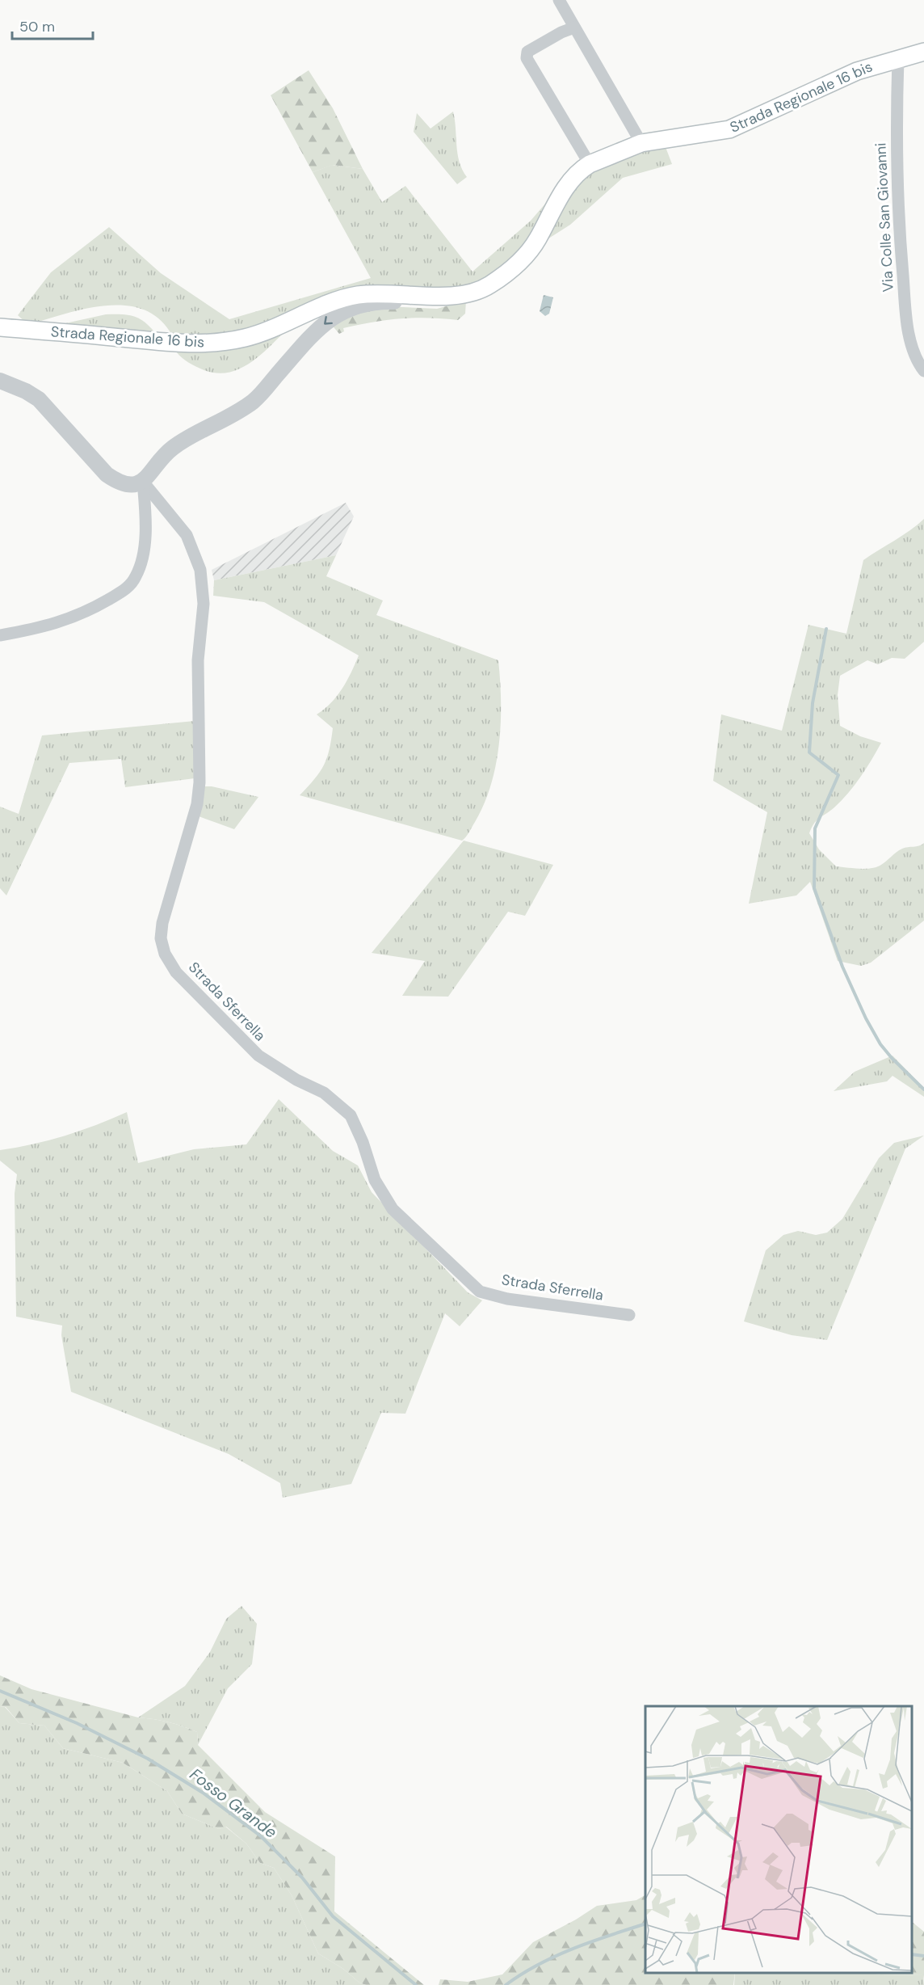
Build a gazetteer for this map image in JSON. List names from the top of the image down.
{
  "streets": {
    "main road": ["Strada Regionale 16 bis"],
    "street": ["Via Colle San Giovanni", "Strada Sferrella"]
  },
  "crossings": [
    ["Strada Regionale 16 bis", "Via Colle San Giovanni"]
  ],
  "water": ["Fosso Grande"],
  "scale_bar": "50 m"
}
